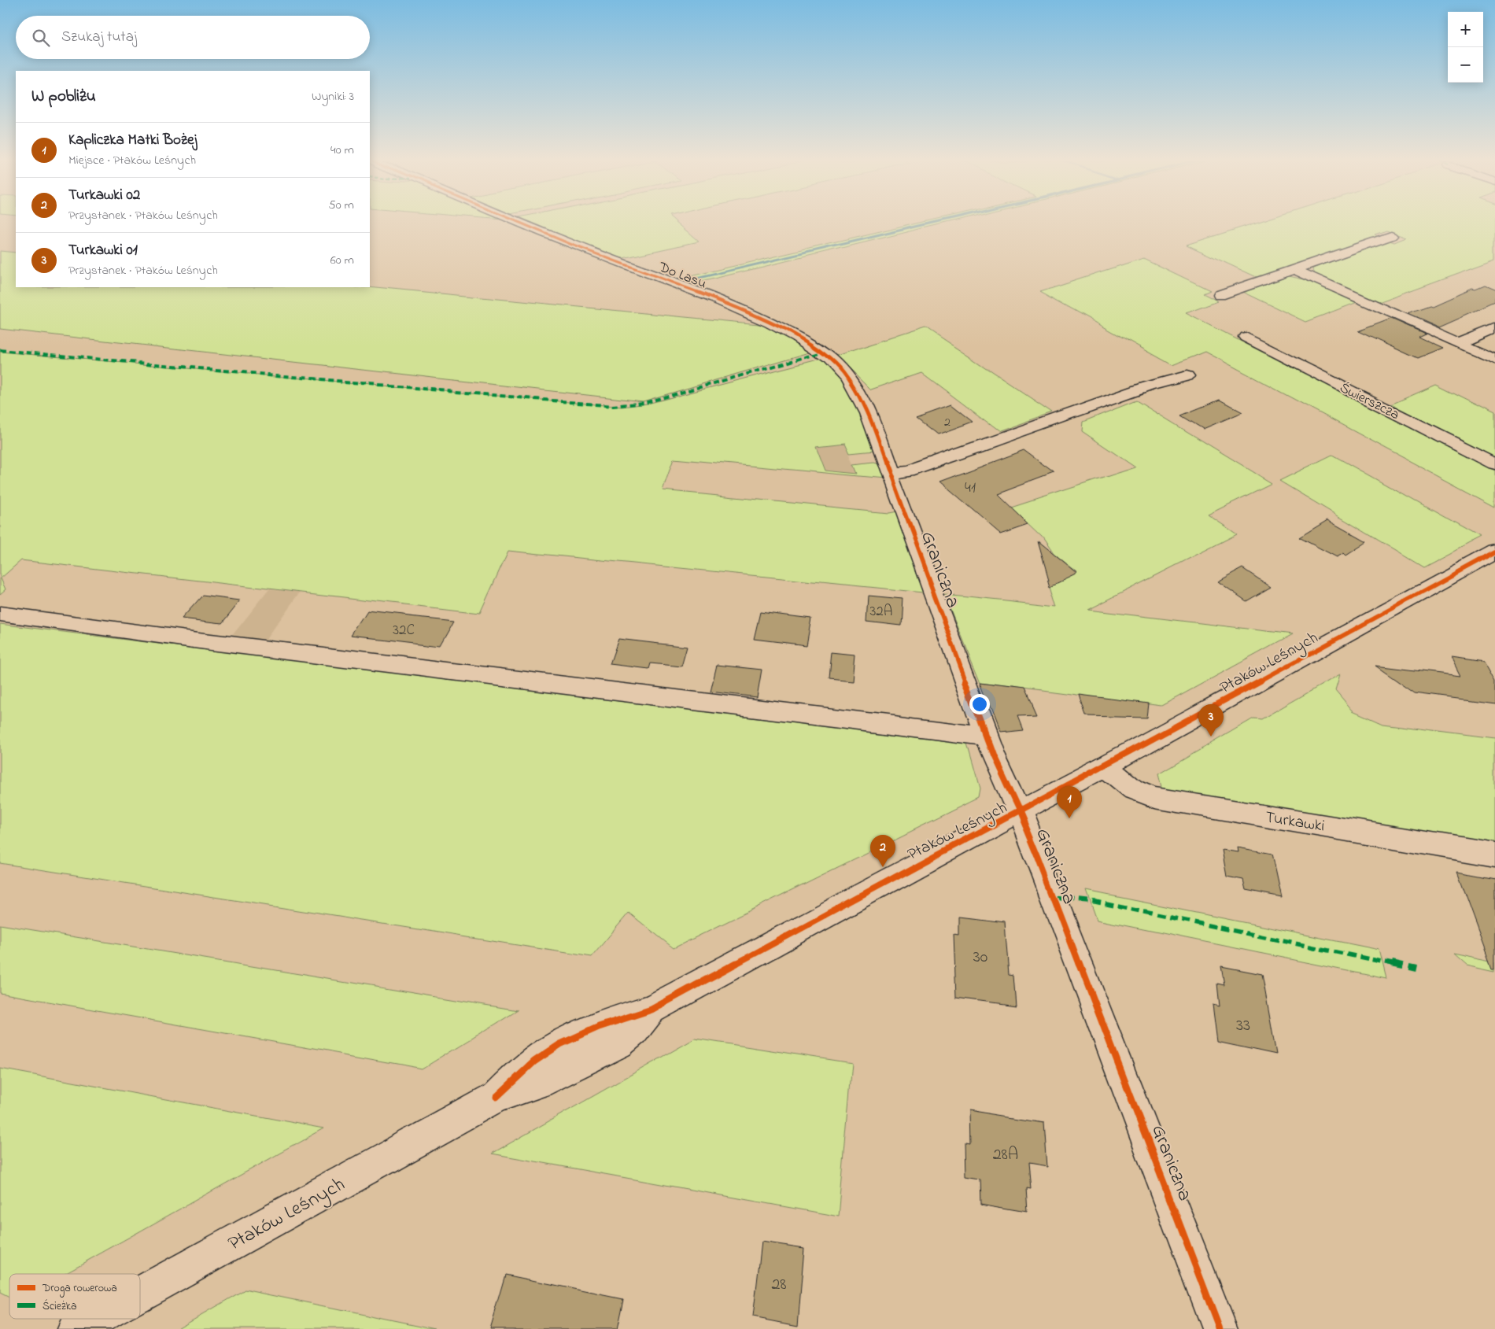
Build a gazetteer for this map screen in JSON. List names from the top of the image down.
{
  "streets": {
    "street": [
      "Do Lasu",
      "Świerszcza",
      "Graniczna",
      "Ptaków Leśnych",
      "Turkawki"
    ]
  },
  "crossings": [
    ["Do Lasu", "Graniczna"],
    ["Graniczna", "Ptaków Leśnych"],
    ["Ptaków Leśnych", "Turkawki"]
  ],
  "house_numbers": [
    "2",
    "41",
    "32A",
    "32C",
    "30",
    "33",
    "28A",
    "28"
  ],
  "legend": ["Droga rowerowa", "Ścieżka"],
  "page": {
    "map_buttons": ["+", "−"],
    "search": "Szukaj tutaj",
    "heading": ["W pobliżu", "Wyniki: 3"],
    "list": [
      {
        "mark": "1",
        "name": "Kapliczka Matki Bożej",
        "note": "Miejsce · Ptaków Leśnych",
        "value": "40 m"
      },
      {
        "mark": "2",
        "name": "Turkawki 02",
        "note": "Przystanek · Ptaków Leśnych",
        "value": "50 m"
      },
      {
        "mark": "3",
        "name": "Turkawki 01",
        "note": "Przystanek · Ptaków Leśnych",
        "value": "60 m"
      }
    ],
    "pins": ["3", "1", "2"]
  }
}
